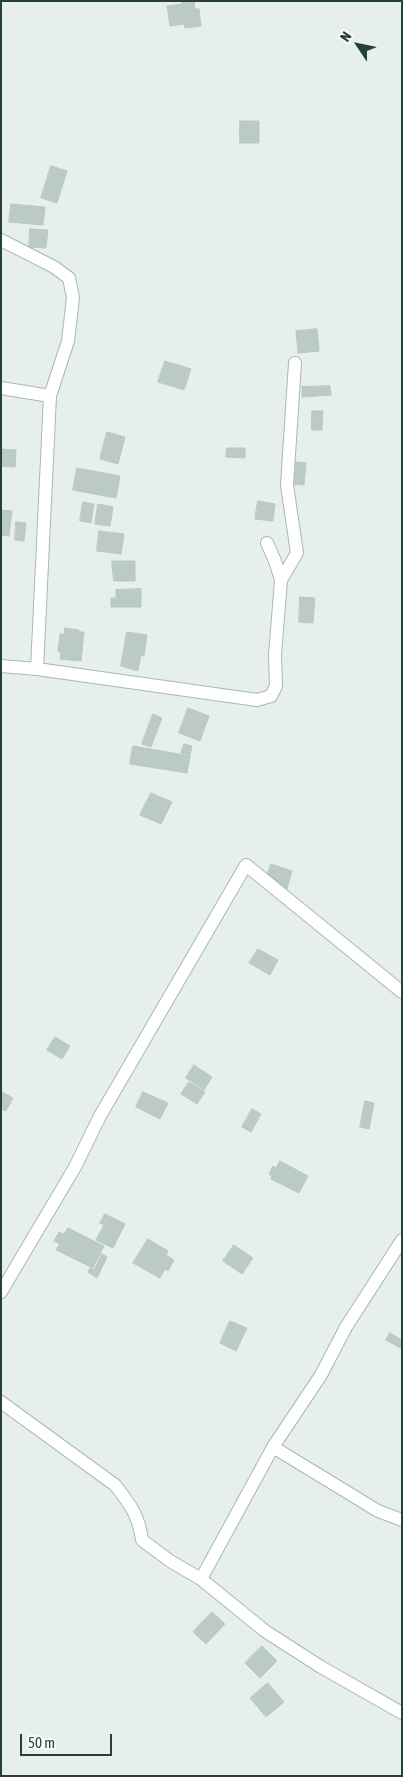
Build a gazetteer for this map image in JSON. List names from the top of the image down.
{
  "scale_bar": "50 m",
  "north": "top left"
}
